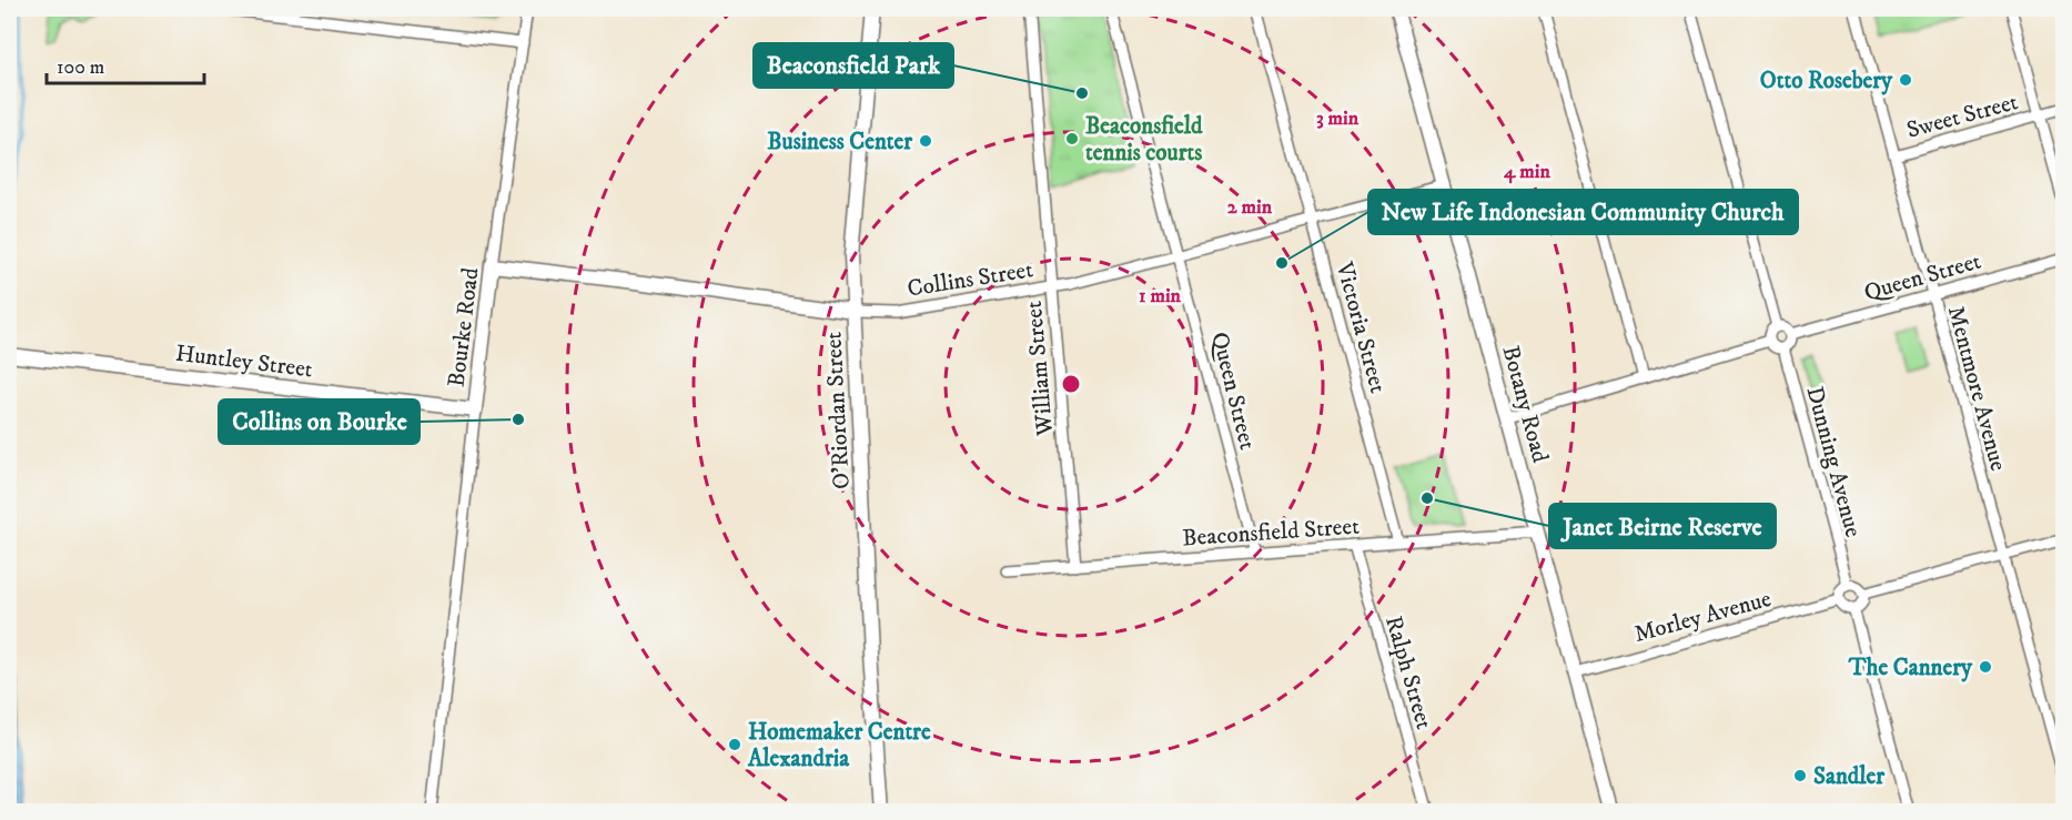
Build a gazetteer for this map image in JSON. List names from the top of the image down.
{
  "streets": {
    "main road": [
      "Collins Street",
      "Bourke Road",
      "Huntley Street",
      "Botany Road",
      "O'Riordan Street"
    ],
    "street": [
      "Sweet Street",
      "Queen Street",
      "Victoria Street",
      "William Street",
      "Mentmore Avenue",
      "Dunning Avenue",
      "Beaconsfield Street",
      "Morley Avenue",
      "Ralph Street"
    ]
  },
  "crossings": [
    ["Sweet Street", "Mentmore Avenue"],
    ["Queen Street", "Collins Street"],
    ["Queen Street", "Mentmore Avenue"],
    ["Queen Street", "Dunning Avenue"],
    ["Queen Street", "Beaconsfield Street"],
    ["Collins Street", "Bourke Road"],
    ["Collins Street", "Victoria Street"],
    ["Collins Street", "William Street"],
    ["Collins Street", "Botany Road"],
    ["Collins Street", "O'Riordan Street"],
    ["Bourke Road", "Huntley Street"],
    ["Victoria Street", "Beaconsfield Street"],
    ["William Street", "Beaconsfield Street"],
    ["Botany Road", "Beaconsfield Street"],
    ["Botany Road", "Morley Avenue"],
    ["Dunning Avenue", "Morley Avenue"],
    ["Beaconsfield Street", "Ralph Street"]
  ],
  "places": [
    "Otto Rosebery",
    "Beaconsfield Park",
    "Beaconsfield tennis courts",
    "Business Center",
    "New Life Indonesian Community Church",
    "Collins on Bourke",
    "Janet Beirne Reserve",
    "The Cannery",
    "Homemaker Centre Alexandria",
    "Sandler"
  ],
  "scale_bar": "100 m",
  "rings": [
    "3 min",
    "4 min",
    "2 min",
    "1 min"
  ]
}
